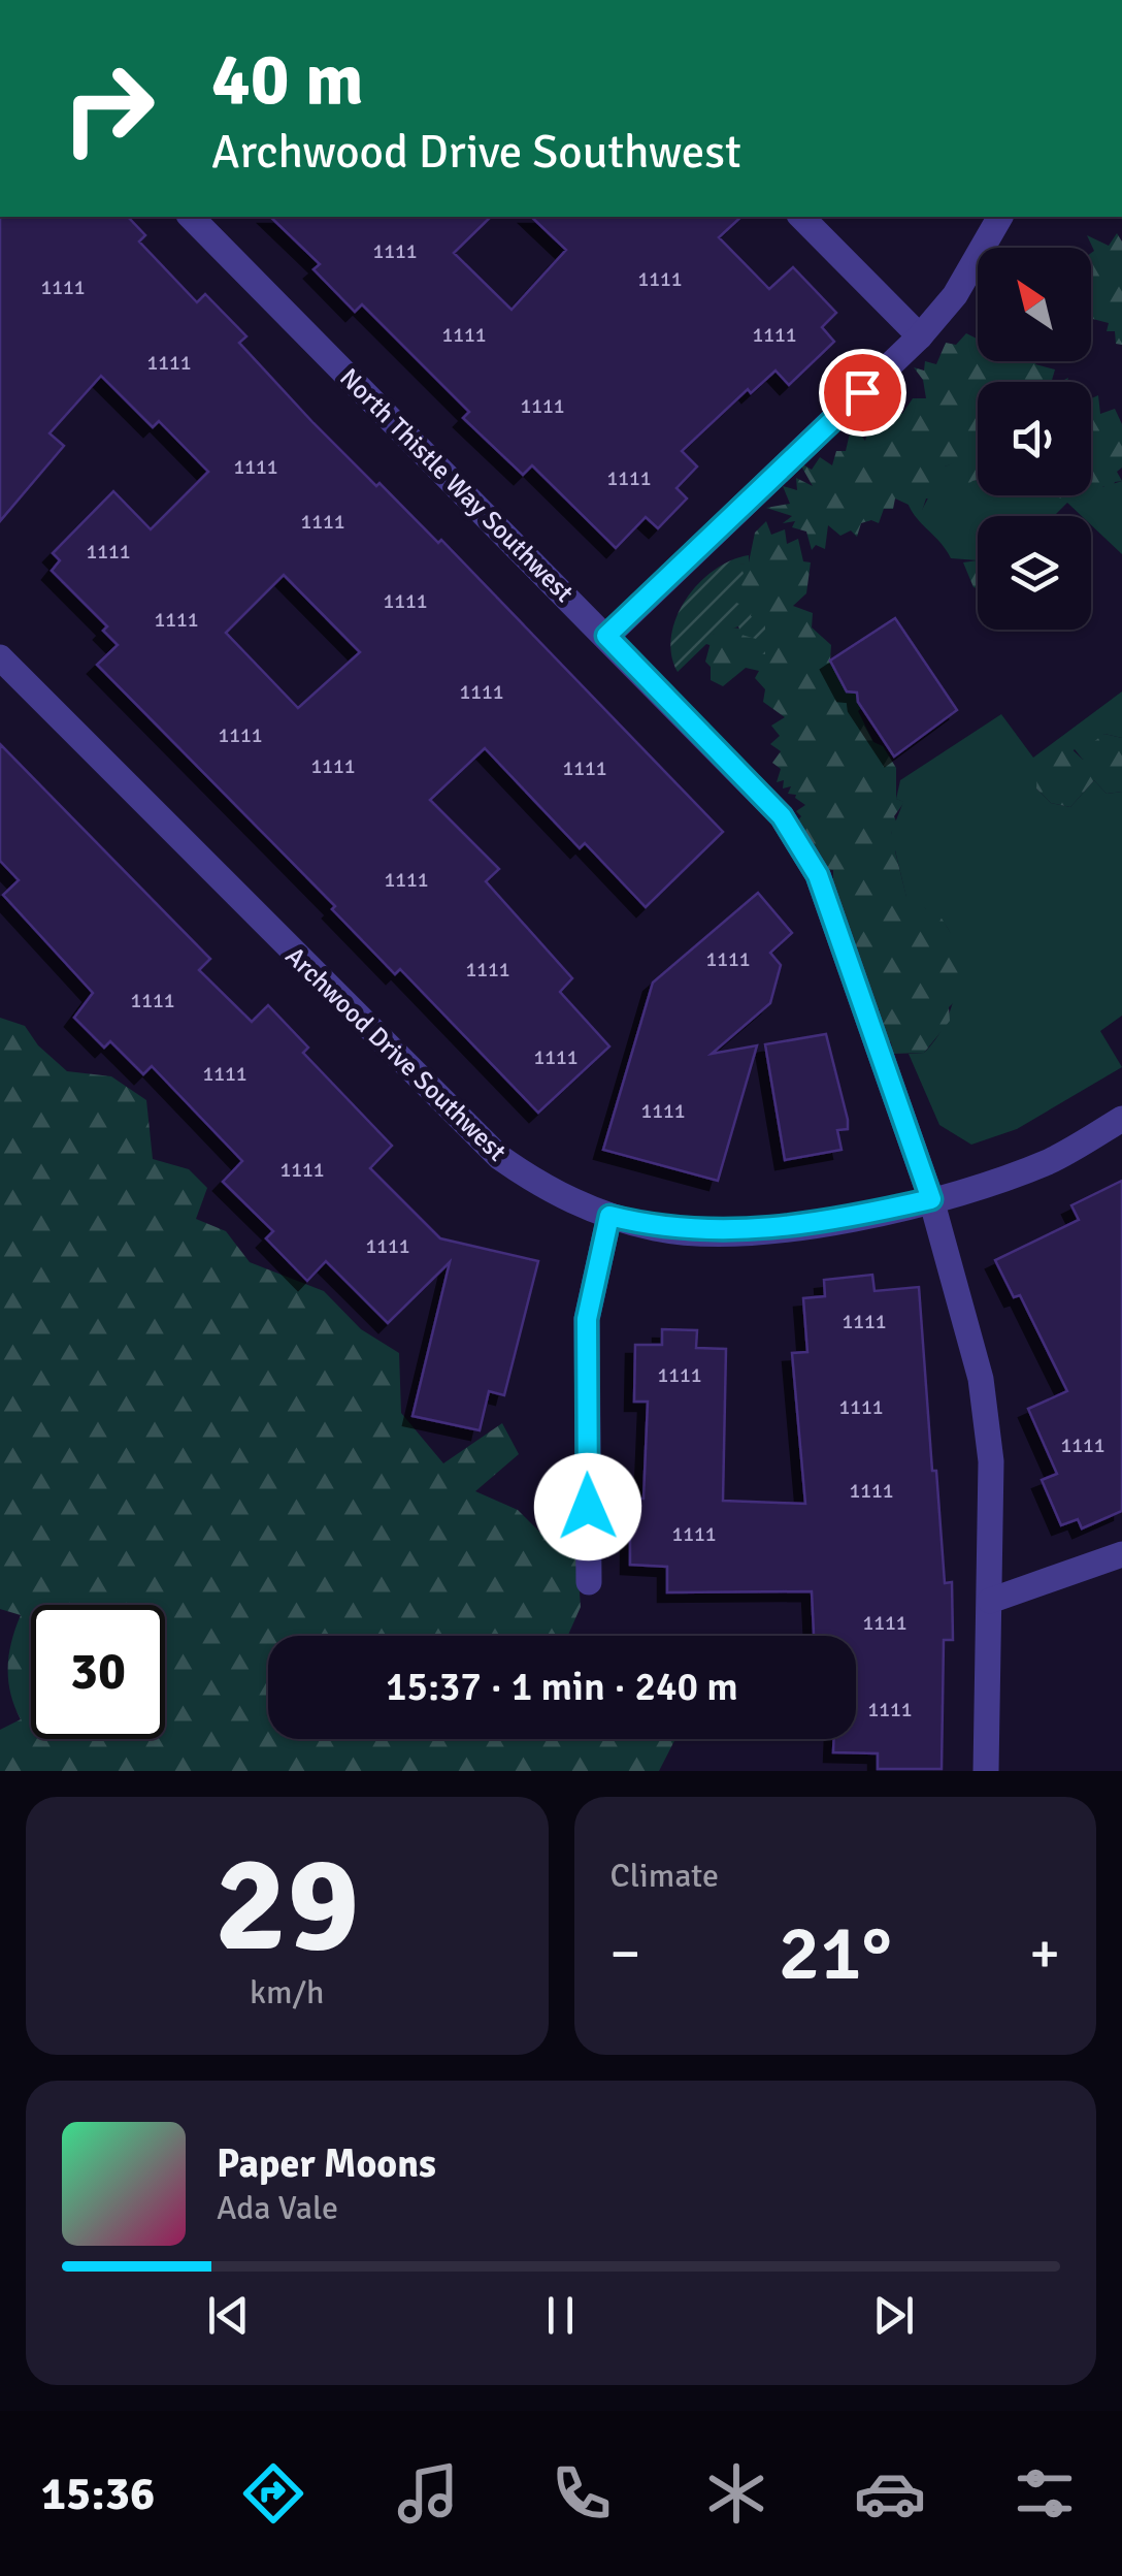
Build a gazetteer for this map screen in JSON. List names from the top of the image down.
{
  "streets": {
    "street": ["North Thistle Way Southwest", "Archwood Drive Southwest"]
  },
  "crossings": [
    ["North Thistle Way Southwest", "Archwood Drive Southwest"]
  ],
  "house_numbers": [
    "1111",
    "1111",
    "1111",
    "1111",
    "1111",
    "1111",
    "1111",
    "1111",
    "1111",
    "1111",
    "1111",
    "1111",
    "1111",
    "1111",
    "1111",
    "1111",
    "1111",
    "1111",
    "1111",
    "1111",
    "1111",
    "1111",
    "1111",
    "1111",
    "1111",
    "1111",
    "1111",
    "1111",
    "1111",
    "1111",
    "1111",
    "1111",
    "1111",
    "1111"
  ],
  "north": "top left",
  "page": {
    "turn": ["40 m", "Archwood Drive Southwest"],
    "limit": "30",
    "trip": "15:37 · 1 min · 240 m",
    "tile": [
      ["29", "km/h"],
      "Climate"
    ],
    "heat": ["−", "21°", "+"],
    "song": ["Paper Moons", "Ada Vale"],
    "tabs": "15:36"
  }
}
